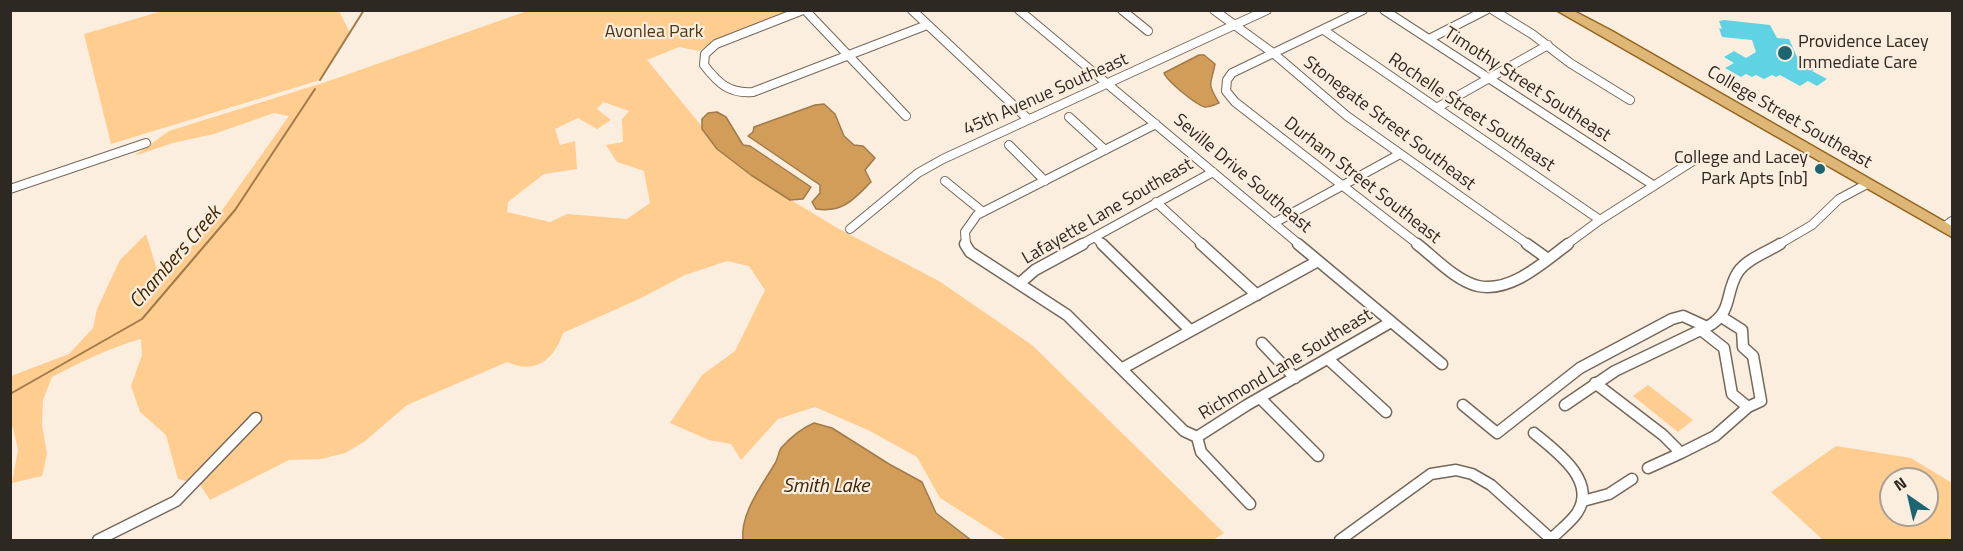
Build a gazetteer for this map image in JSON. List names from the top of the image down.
{
  "streets": {
    "main road": ["College Street Southeast"],
    "street": [
      "Timothy Street Southeast",
      "45th Avenue Southeast",
      "Rochelle Street Southeast",
      "Stonegate Street Southeast",
      "Seville Drive Southeast",
      "Durham Street Southeast",
      "Lafayette Lane Southeast",
      "Richmond Lane Southeast"
    ]
  },
  "crossings": [
    ["45th Avenue Southeast", "Stonegate Street Southeast"],
    ["45th Avenue Southeast", "Seville Drive Southeast"],
    ["Stonegate Street Southeast", "Durham Street Southeast"],
    ["Seville Drive Southeast", "Lafayette Lane Southeast"],
    ["Seville Drive Southeast", "Richmond Lane Southeast"]
  ],
  "water": ["Chambers Creek", "Smith Lake"],
  "parks": ["Avonlea Park"],
  "places": ["Providence Lacey Immediate Care", "College and Lacey Park Apts [nb]"],
  "north": "top left"
}
